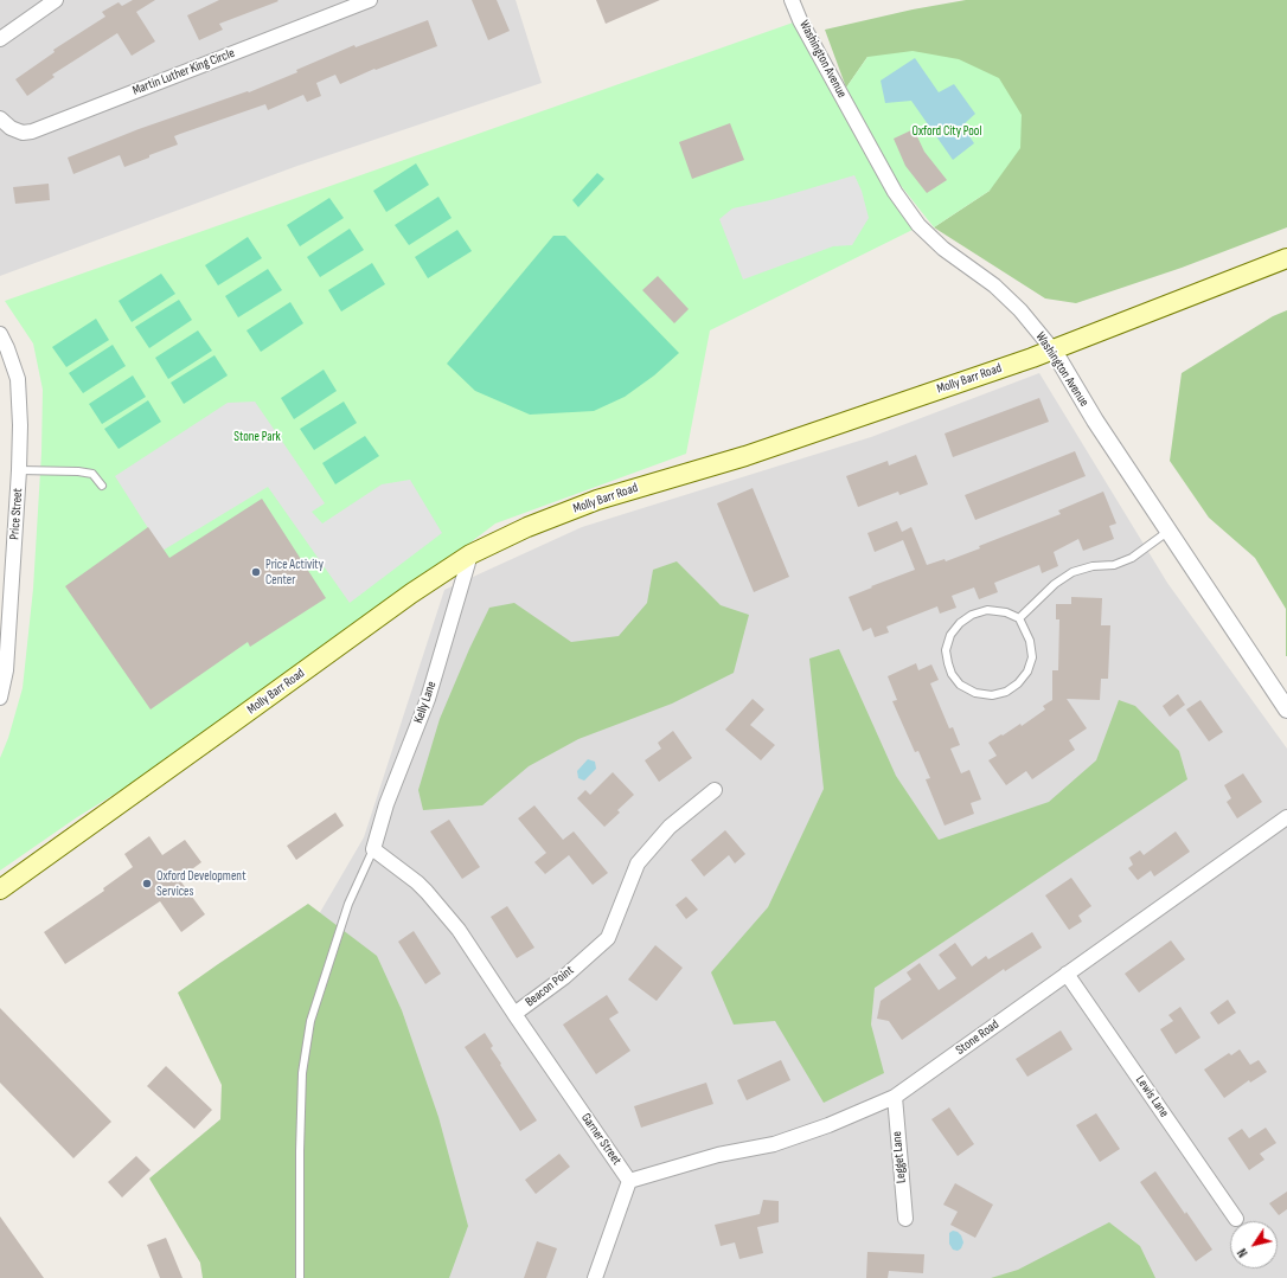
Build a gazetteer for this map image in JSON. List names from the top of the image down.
{
  "streets": {
    "main road": ["Molly Barr Road"],
    "street": [
      "Washington Avenue",
      "Martin Luther King Circle",
      "Price Street",
      "Kelly Lane",
      "Beacon Point",
      "Stone Road",
      "Lewis Lane",
      "Garner Street",
      "Legget Lane"
    ]
  },
  "crossings": [
    ["Washington Avenue", "Molly Barr Road"],
    ["Molly Barr Road", "Kelly Lane"],
    ["Kelly Lane", "Beacon Point"],
    ["Beacon Point", "Garner Street"],
    ["Stone Road", "Lewis Lane"],
    ["Stone Road", "Garner Street"],
    ["Stone Road", "Legget Lane"]
  ],
  "parks": ["Oxford City Pool", "Stone Park"],
  "places": ["Price Activity Center", "Oxford Development Services"],
  "north": "bottom left"
}
